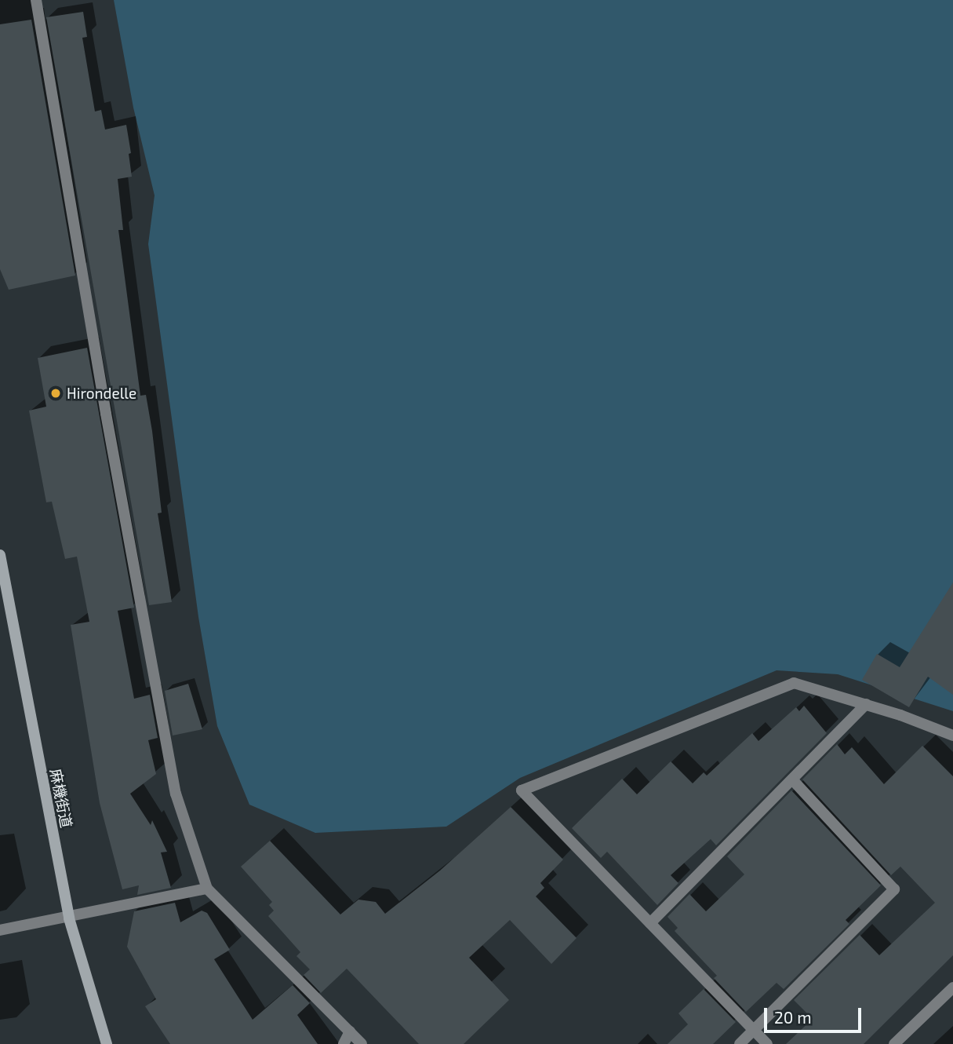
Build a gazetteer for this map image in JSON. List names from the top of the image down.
{
  "streets": {
    "street": ["麻機街道"]
  },
  "places": ["Hirondelle"],
  "scale_bar": "20 m"
}
